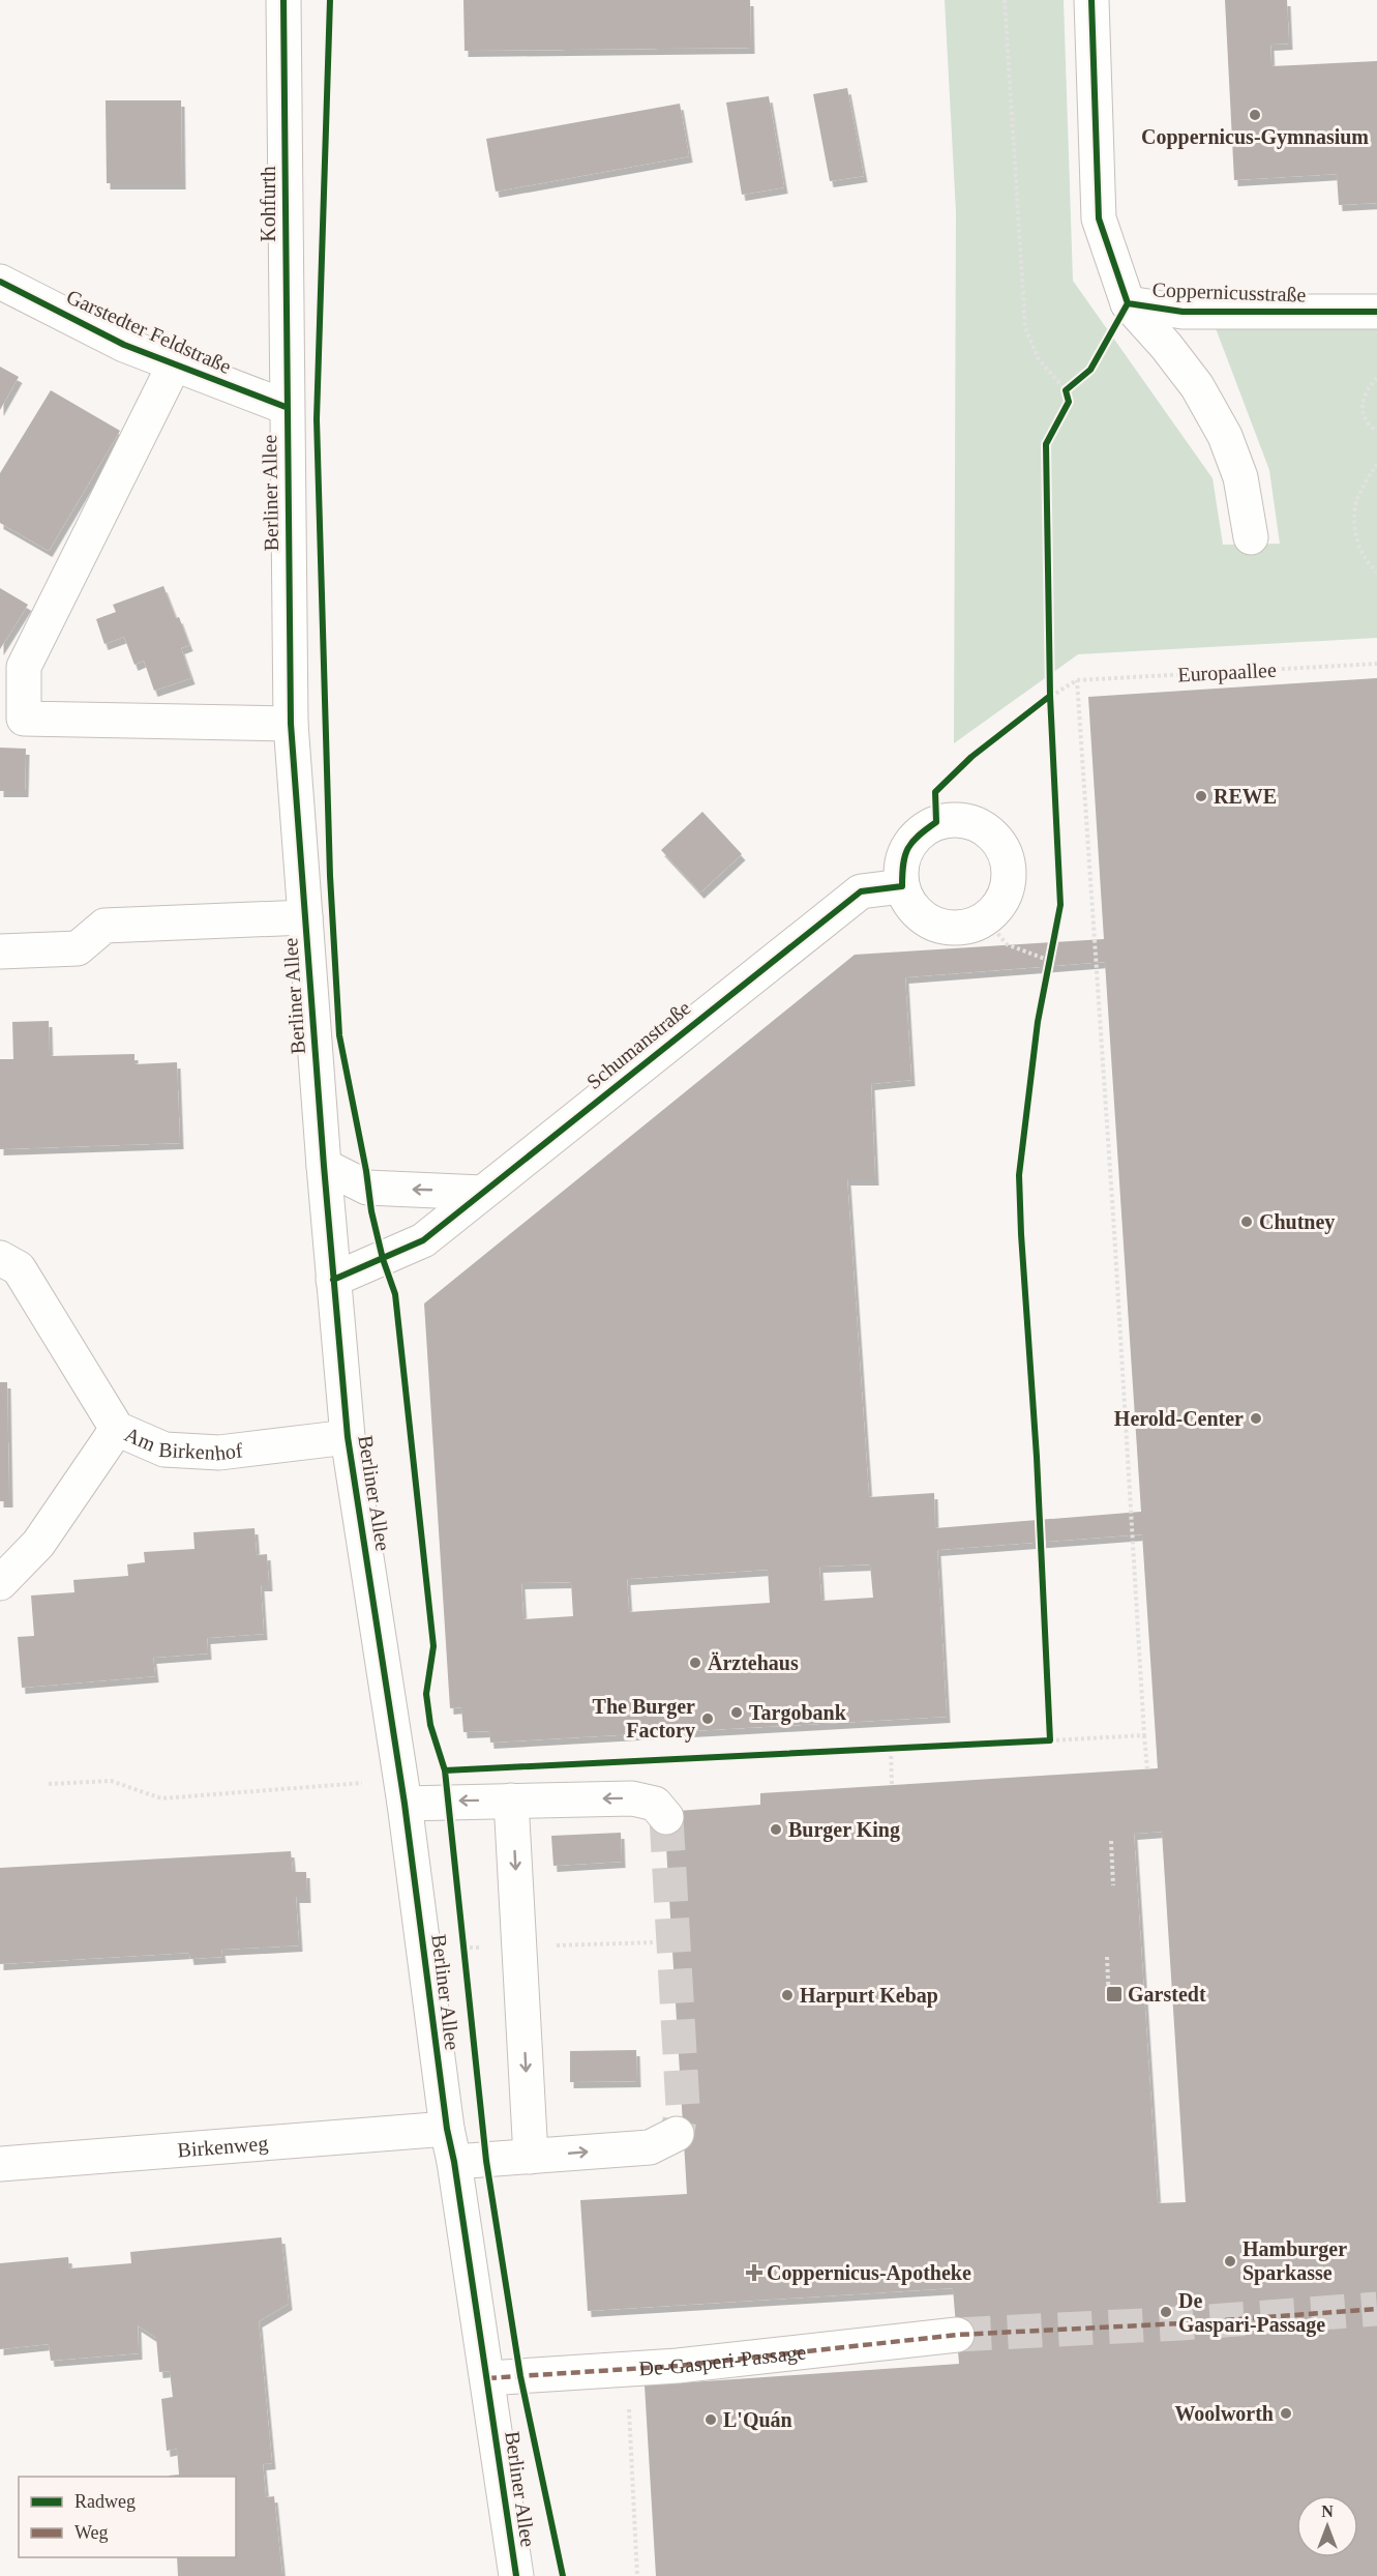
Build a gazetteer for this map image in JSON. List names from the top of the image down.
{
  "streets": {
    "street": [
      "Kohfurth",
      "Coppernicusstraße",
      "Garstedter Feldstraße",
      "Berliner Allee",
      "Schumanstraße",
      "Am Birkenhof",
      "Birkenweg",
      "De-Gasperi-Passage"
    ],
    "path": ["Europaallee"]
  },
  "crossings": [
    ["Kohfurth", "Garstedter Feldstraße"],
    ["Kohfurth", "Berliner Allee"],
    ["Garstedter Feldstraße", "Berliner Allee"],
    ["Berliner Allee", "Schumanstraße"],
    ["Berliner Allee", "Am Birkenhof"],
    ["Berliner Allee", "Birkenweg"],
    ["Berliner Allee", "De-Gasperi-Passage"]
  ],
  "places": {
    "other": [
      "Coppernicus-Gymnasium",
      "REWE",
      "Chutney",
      "Herold-Center",
      "Ärztehaus",
      "Targobank",
      "The Burger Factory",
      "Burger King",
      "Harpurt Kebap",
      "Hamburger Sparkasse",
      "De Gaspari-Passage",
      "Woolworth",
      "L'Quán"
    ],
    "transit": ["Garstedt"],
    "health": ["Coppernicus-Apotheke"]
  },
  "legend": ["Radweg", "Weg"],
  "north": "top"
}
